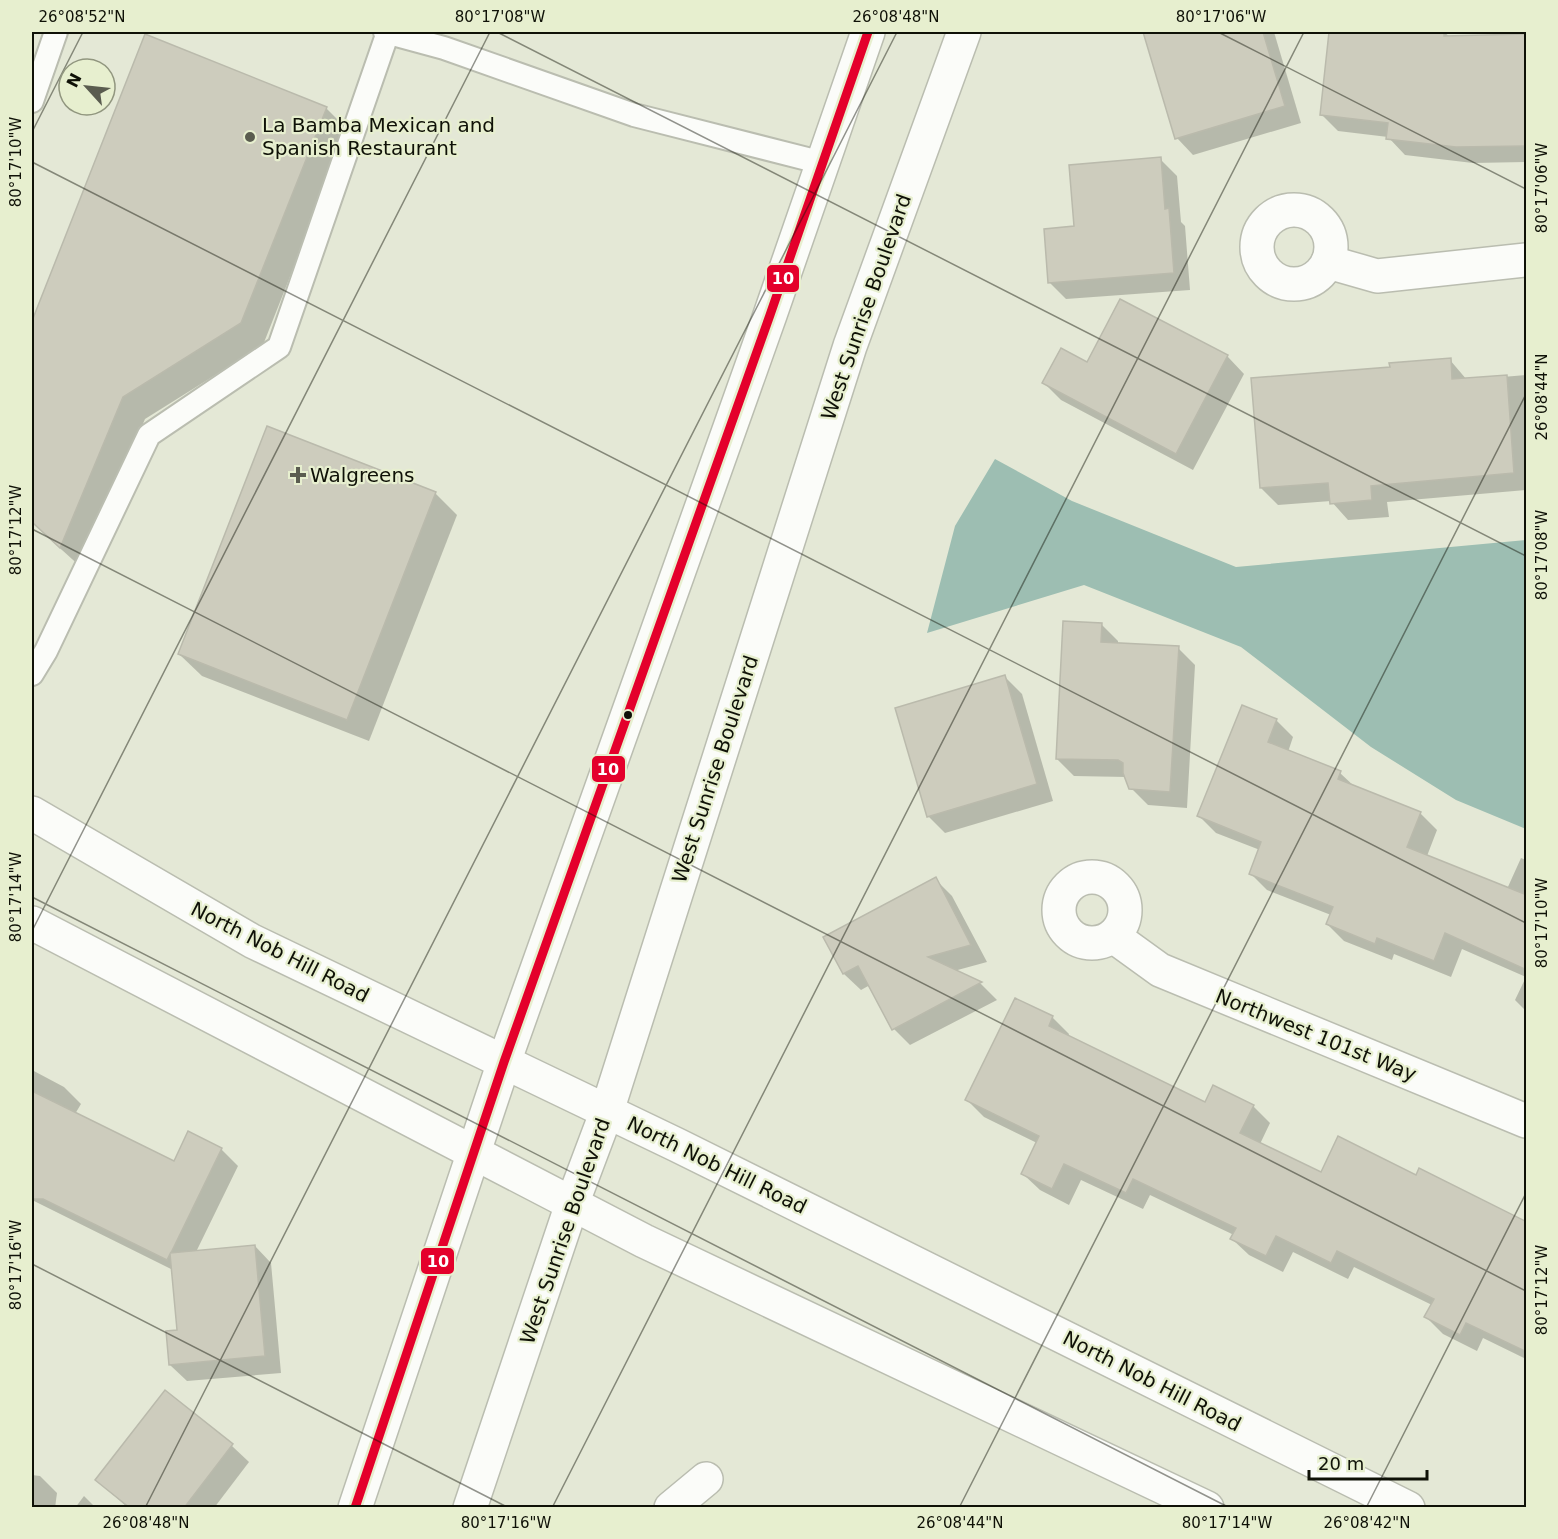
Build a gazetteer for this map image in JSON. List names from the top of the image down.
{
  "streets": {
    "main road": ["West Sunrise Boulevard", "North Nob Hill Road", "Northwest 101st Way"]
  },
  "crossings": [
    ["West Sunrise Boulevard", "North Nob Hill Road"]
  ],
  "places": {
    "other": ["La Bamba Mexican and Spanish Restaurant"],
    "health": ["Walgreens"]
  },
  "lines": ["transit line 10"],
  "scale_bar": "20 m",
  "north": "top left",
  "coordinates": [
    "26°08'52\"N",
    "80°17'08\"W",
    "26°08'48\"N",
    "80°17'06\"W",
    "80°17'10\"W",
    "26°08'44\"N",
    "80°17'12\"W",
    "80°17'14\"W",
    "80°17'16\"W",
    "26°08'42\"N"
  ]
}
